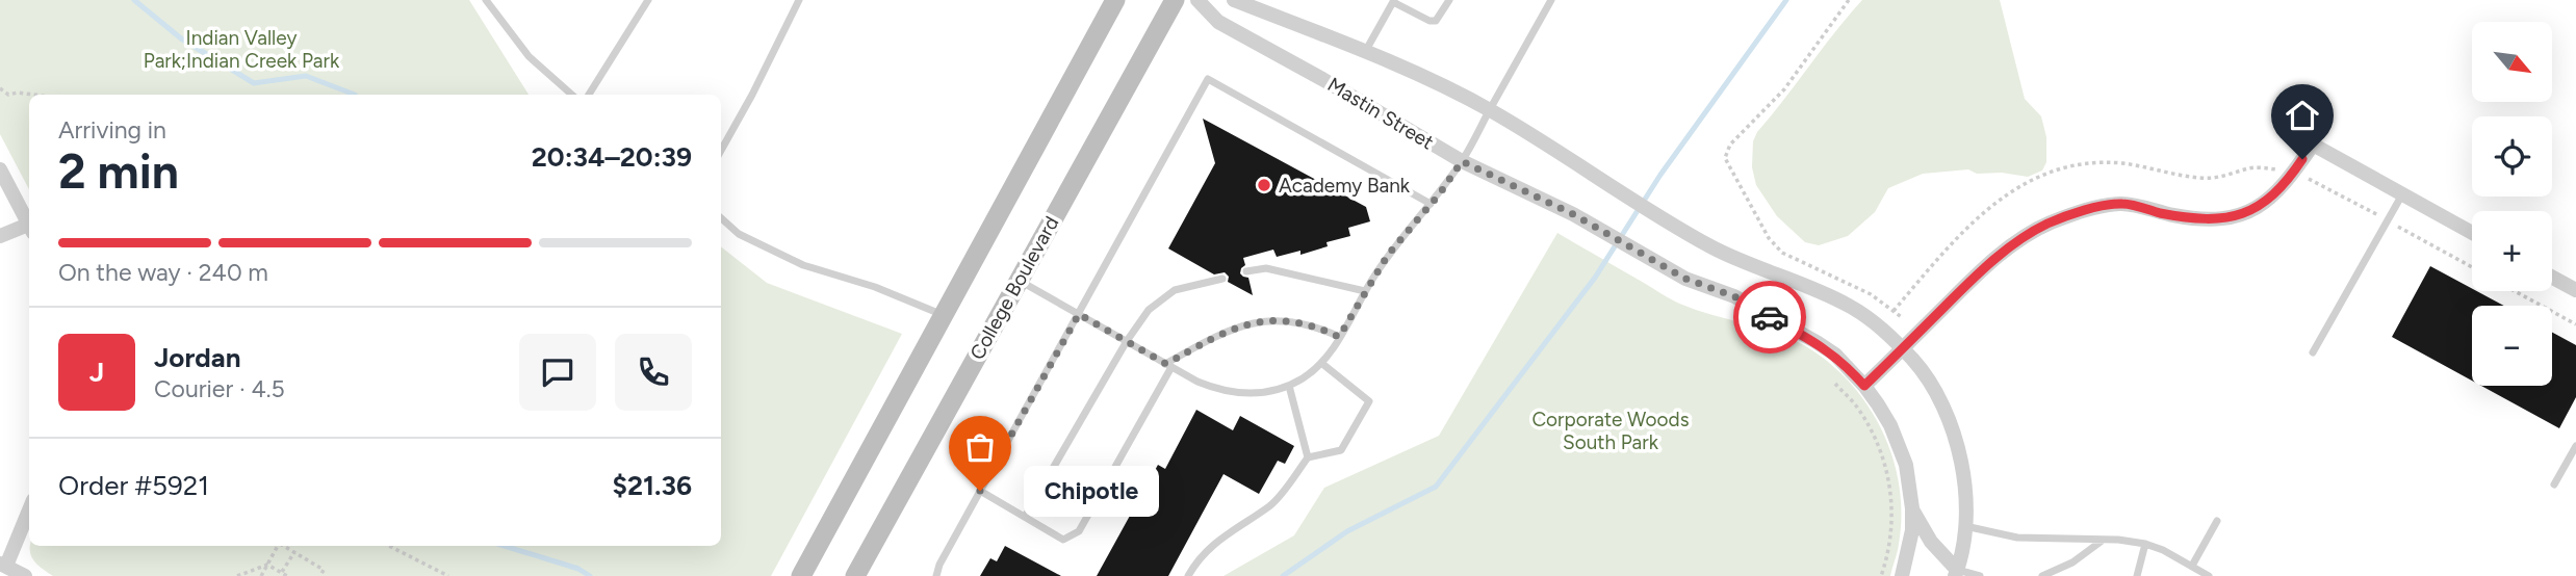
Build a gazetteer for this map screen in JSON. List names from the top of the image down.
{
  "streets": {
    "main road": ["College Boulevard"],
    "street": ["Mastin Street"]
  },
  "parks": ["Indian Valley Park;Indian Creek Park", "Corporate Woods South Park"],
  "places": ["Academy Bank", "Chipotle"],
  "north": "bottom right",
  "page": {
    "map_buttons": ["+", "−"],
    "heading": ["2 min", "Arriving in", "20:34–20:39"],
    "panel": [
      "Jordan",
      "Courier · 4.5",
      "Order #5921",
      "$21.36"
    ],
    "bar": "On the way · 240 m",
    "round": "J",
    "bubble": "Chipotle"
  }
}
